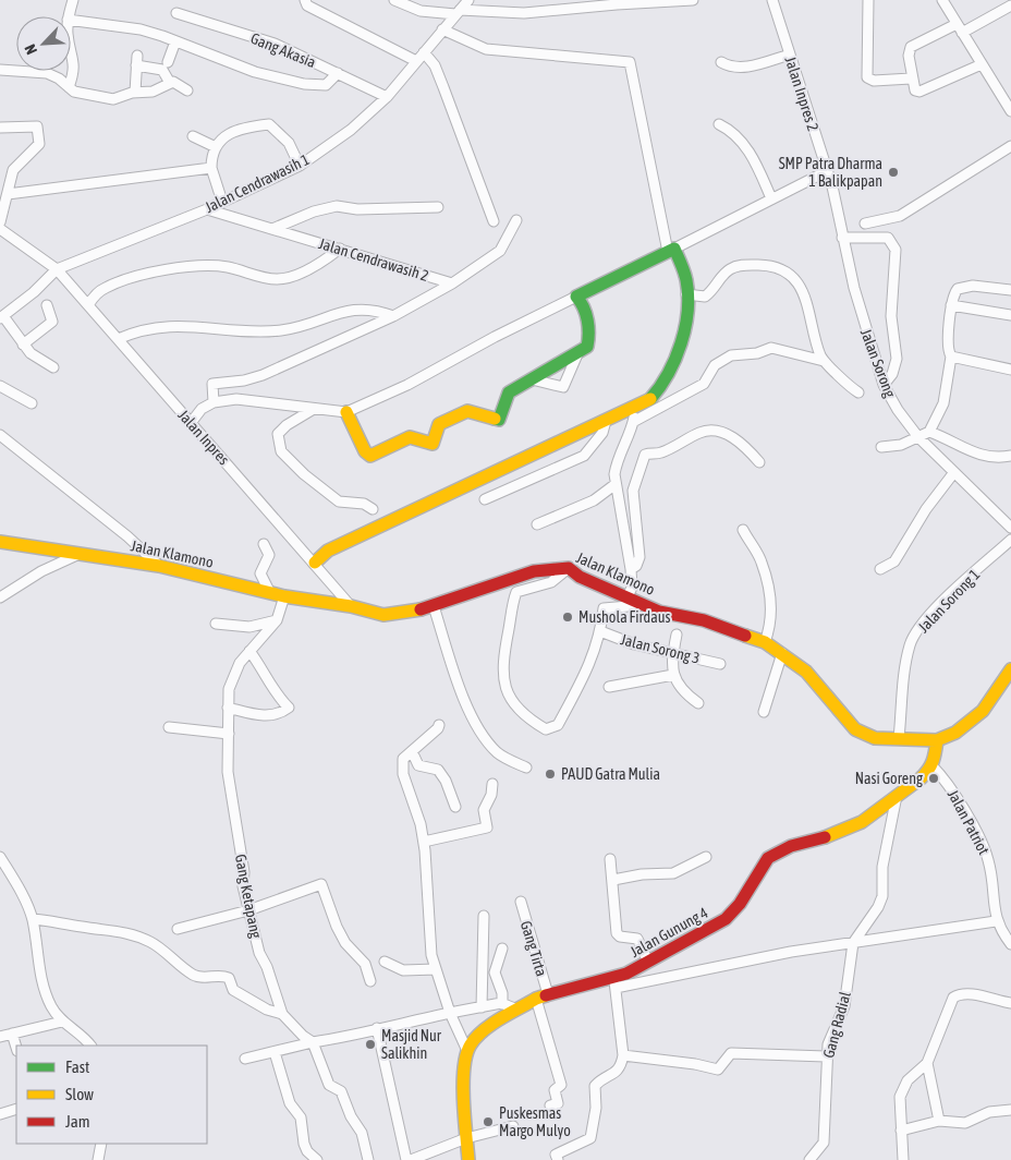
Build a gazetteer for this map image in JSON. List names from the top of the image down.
{
  "streets": {
    "street": [
      "Gang Akasia",
      "Jalan Inpres 2",
      "Jalan Cendrawasih 1",
      "Jalan Cendrawasih 2",
      "Jalan Sorong",
      "Jalan Inpres",
      "Jalan Klamono",
      "Jalan Sorong 1",
      "Jalan Sorong 3",
      "Jalan Patriot",
      "Gang Ketapang",
      "Jalan Gunung 4",
      "Gang Tirta",
      "Gang Radial"
    ]
  },
  "crossings": [
    ["Gang Akasia", "Jalan Cendrawasih 1"],
    ["Jalan Inpres 2", "Jalan Sorong"],
    ["Jalan Cendrawasih 1", "Jalan Cendrawasih 2"],
    ["Jalan Cendrawasih 1", "Jalan Inpres"],
    ["Jalan Inpres", "Jalan Klamono"],
    ["Jalan Klamono", "Jalan Sorong 1"],
    ["Jalan Patriot", "Jalan Gunung 4"],
    ["Jalan Gunung 4", "Gang Tirta"],
    ["Jalan Gunung 4", "Gang Radial"]
  ],
  "places": [
    "SMP Patra Dharma 1 Balikpapan",
    "Mushola Firdaus",
    "PAUD Gatra Mulia",
    "Nasi Goreng",
    "Masjid Nur Salikhin",
    "Puskesmas Margo Mulyo"
  ],
  "legend": ["Fast", "Slow", "Jam"],
  "north": "bottom left"
}
